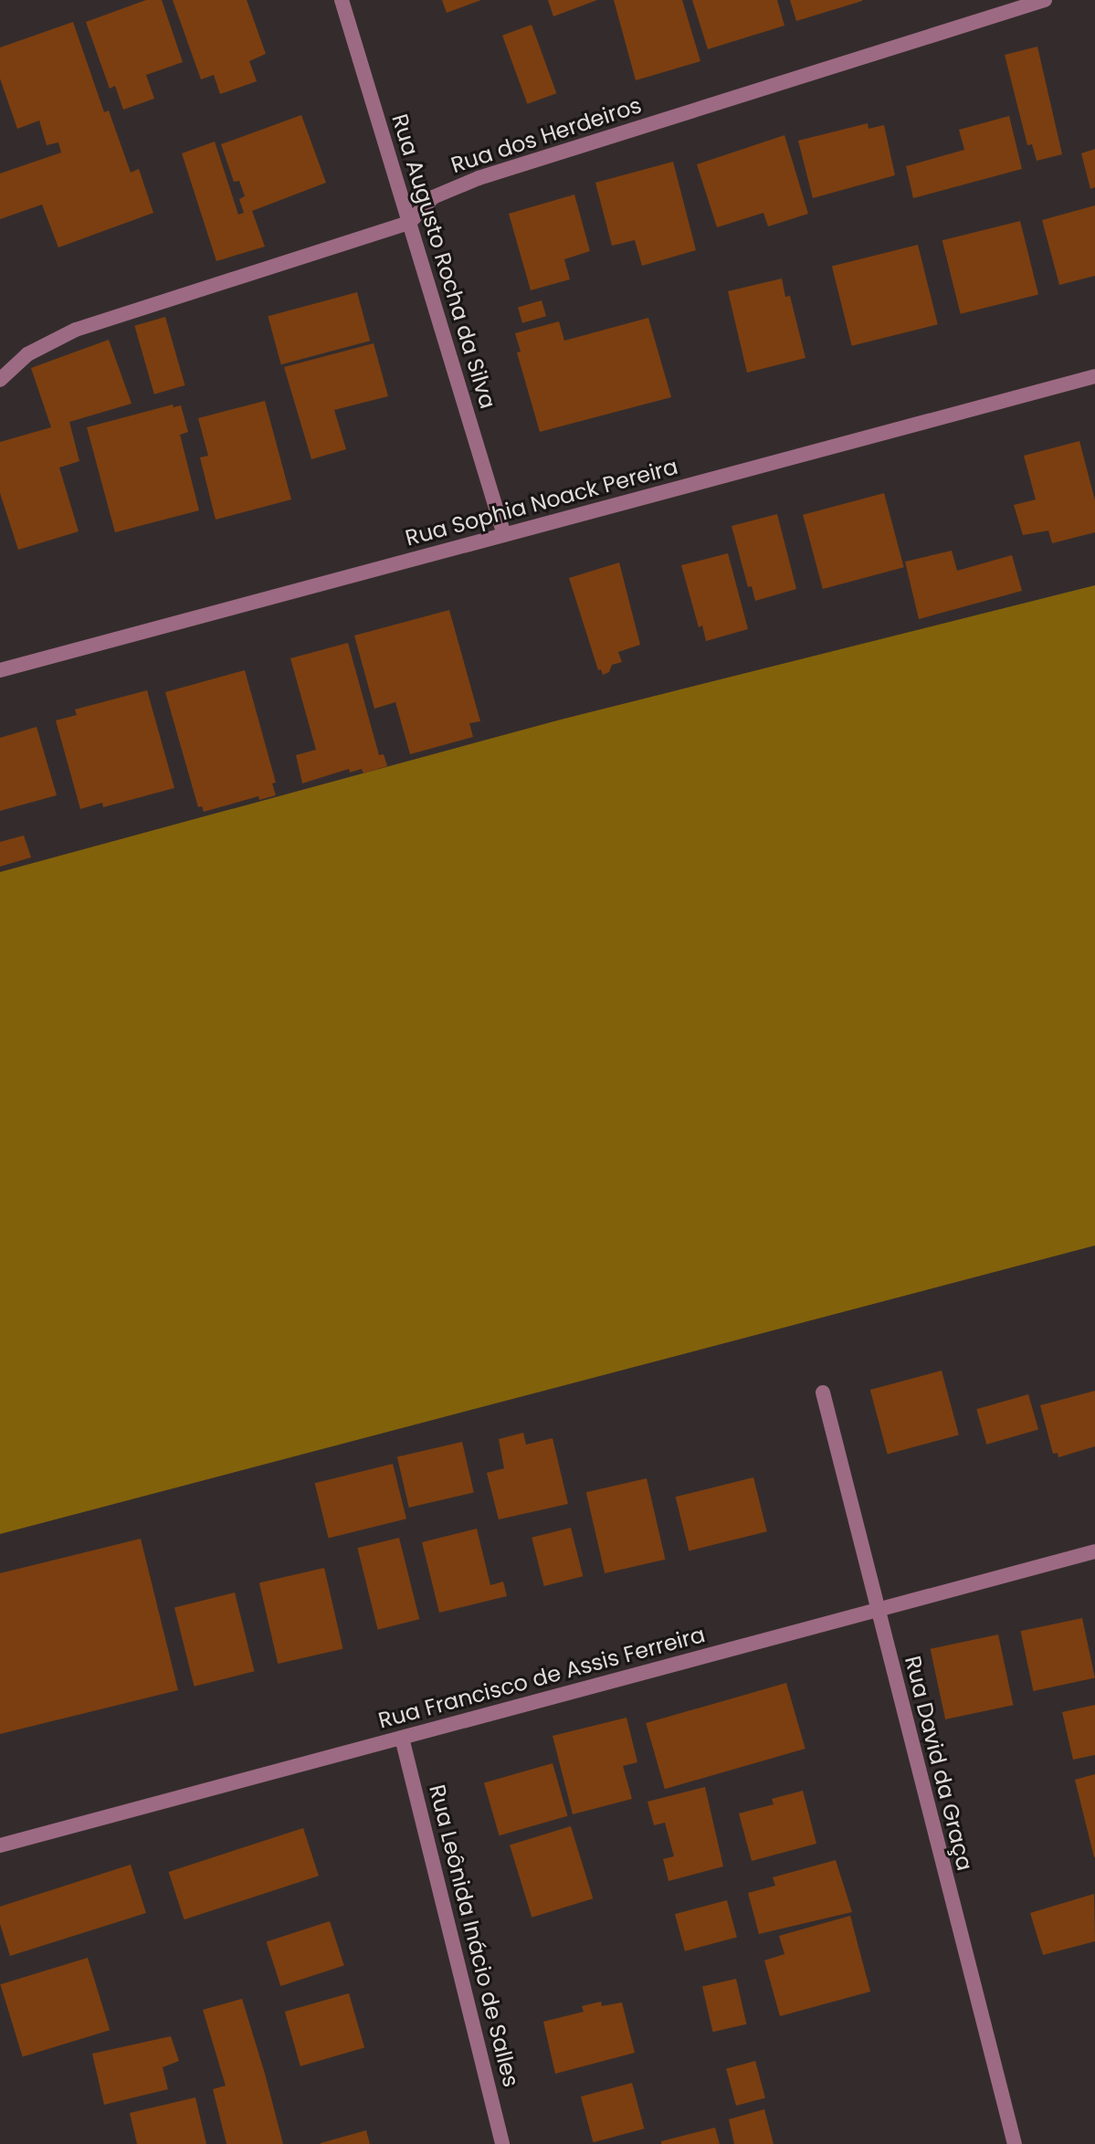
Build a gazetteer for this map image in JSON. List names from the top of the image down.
{
  "streets": {
    "street": [
      "Rua dos Herdeiros",
      "Rua Augusto Rocha da Silva",
      "Rua Sophia Noack Pereira",
      "Rua Francisco de Assis Ferreira",
      "Rua David da Graça",
      "Rua Leônida Inácio de Salles"
    ]
  },
  "crossings": [
    ["Rua dos Herdeiros", "Rua Augusto Rocha da Silva"],
    ["Rua Augusto Rocha da Silva", "Rua Sophia Noack Pereira"],
    ["Rua Francisco de Assis Ferreira", "Rua David da Graça"],
    ["Rua Francisco de Assis Ferreira", "Rua Leônida Inácio de Salles"]
  ]
}
